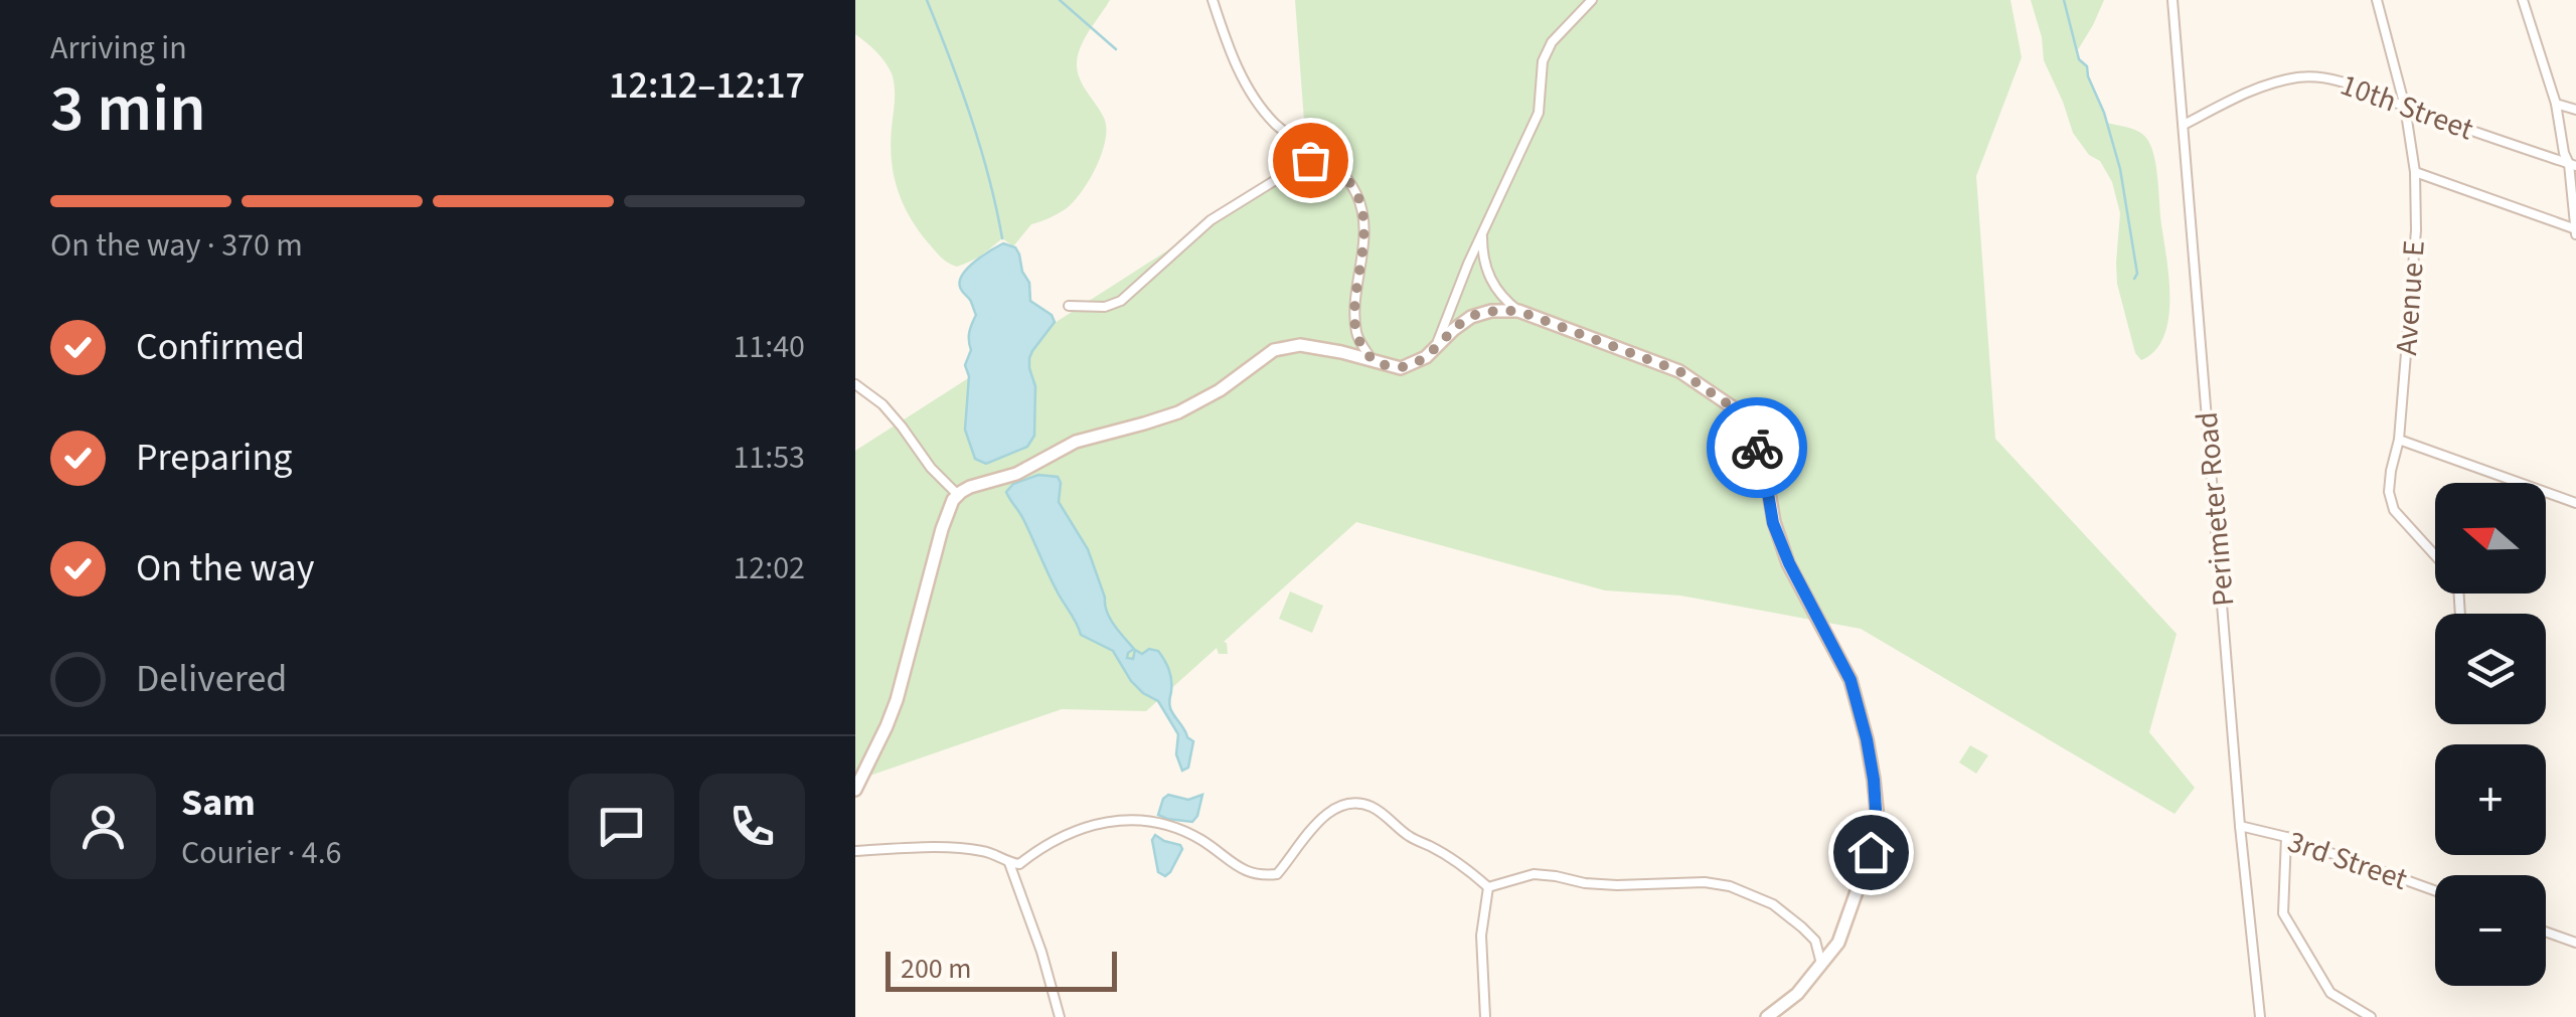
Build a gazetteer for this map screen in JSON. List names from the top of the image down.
{
  "streets": {
    "street": [
      "10th Street",
      "Avenue E",
      "Perimeter Road",
      "3rd Street"
    ]
  },
  "crossings": [
    ["10th Street", "Avenue E"],
    ["10th Street", "Perimeter Road"],
    ["Perimeter Road", "3rd Street"]
  ],
  "scale_bar": "200 m",
  "north": "left",
  "page": {
    "heading": ["3 min", "Arriving in", "12:12–12:17"],
    "panel": ["Sam", "Courier · 4.6"],
    "bar": "On the way · 370 m",
    "list": [
      ["Confirmed", "11:40"],
      ["Preparing", "11:53"],
      ["On the way", "12:02"],
      "Delivered"
    ],
    "map_buttons": ["+", "−"],
    "scale": "200 m"
  }
}
